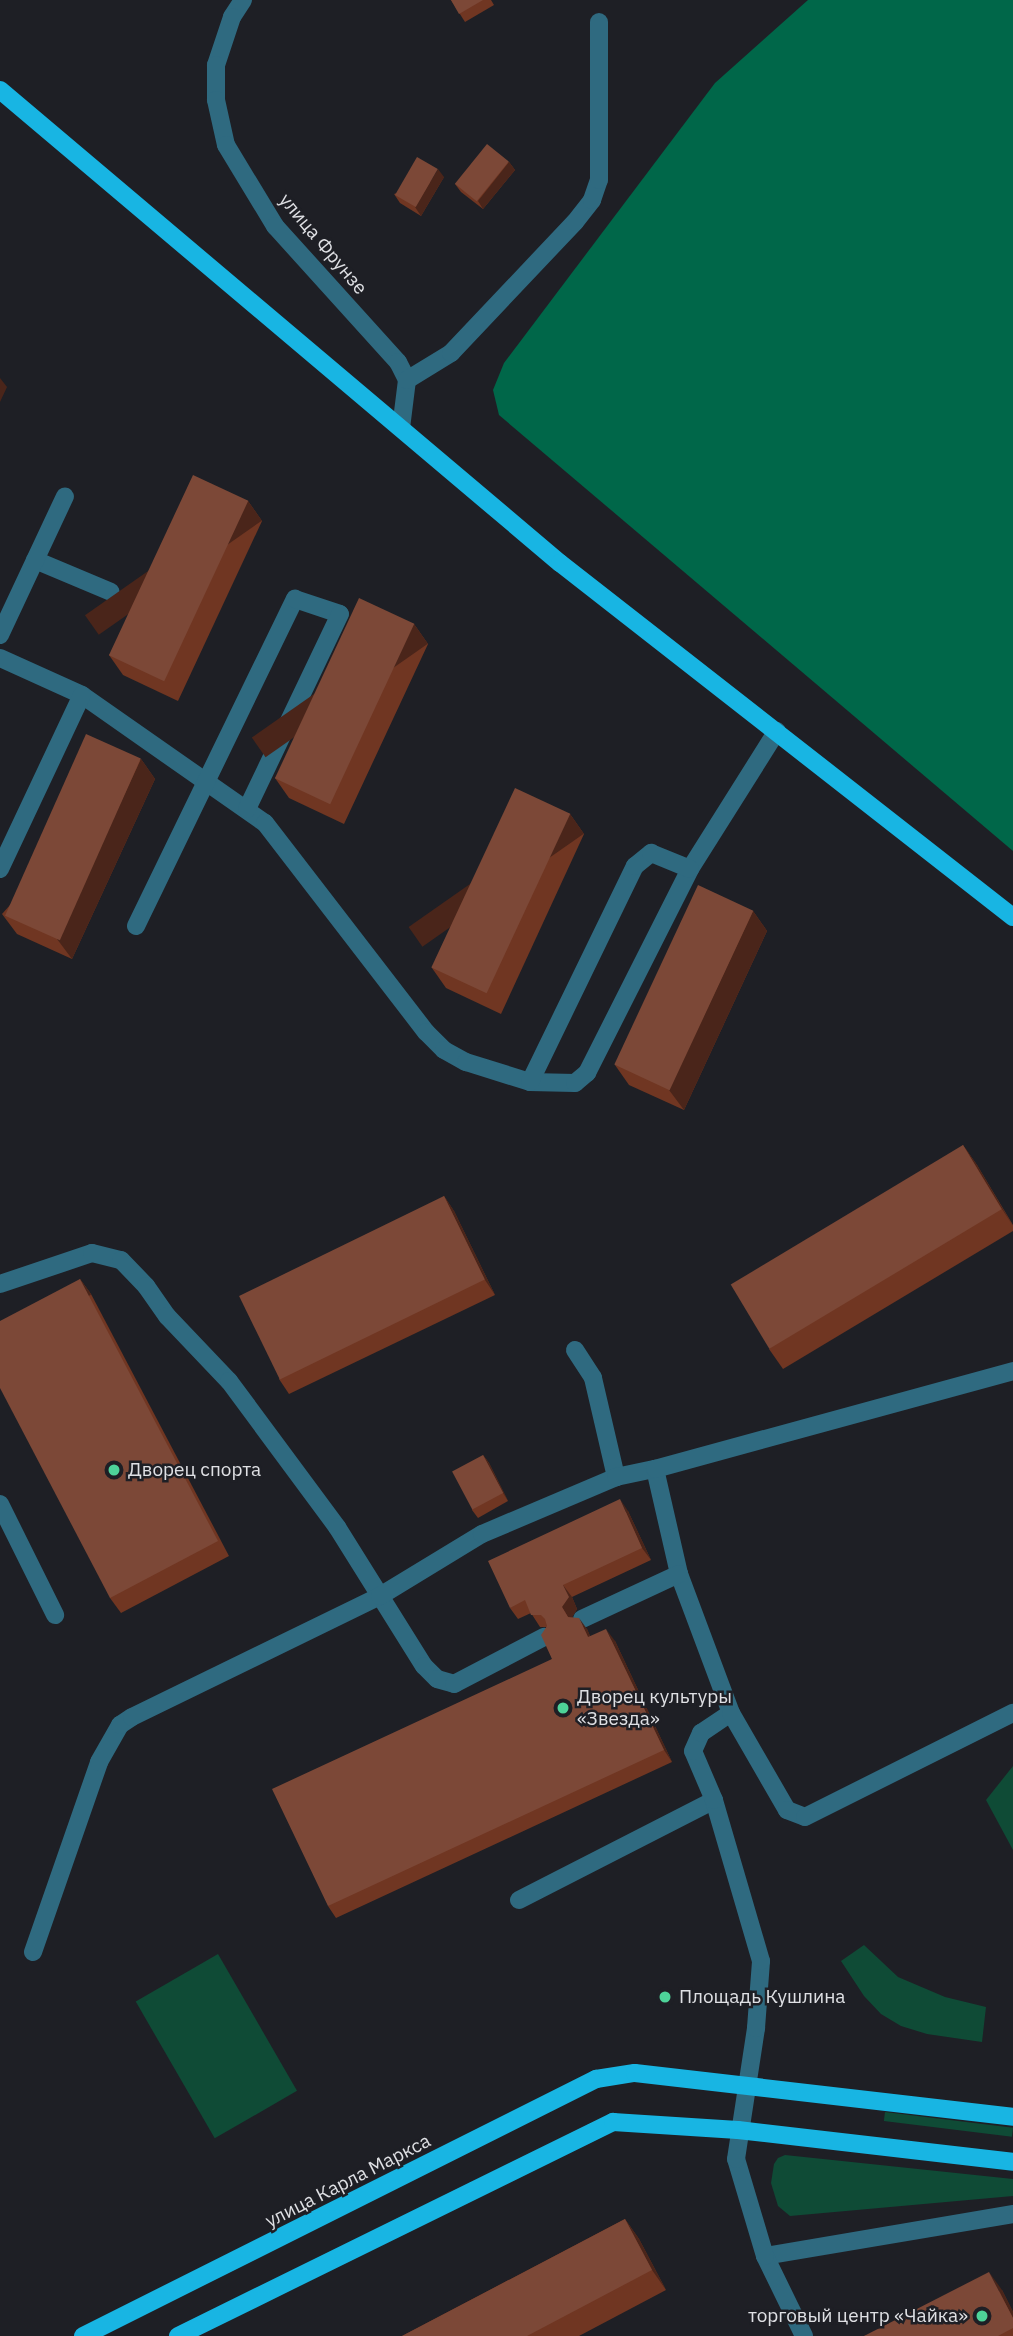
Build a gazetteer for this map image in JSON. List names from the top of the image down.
{
  "streets": {
    "main road": ["улица Карла Маркса"],
    "street": ["улица Фрунзе"]
  },
  "places": [
    "Дворец спорта",
    "Дворец культуры «Звезда»",
    "Площадь Кушлина",
    "торговый центр «Чайка»"
  ]
}
